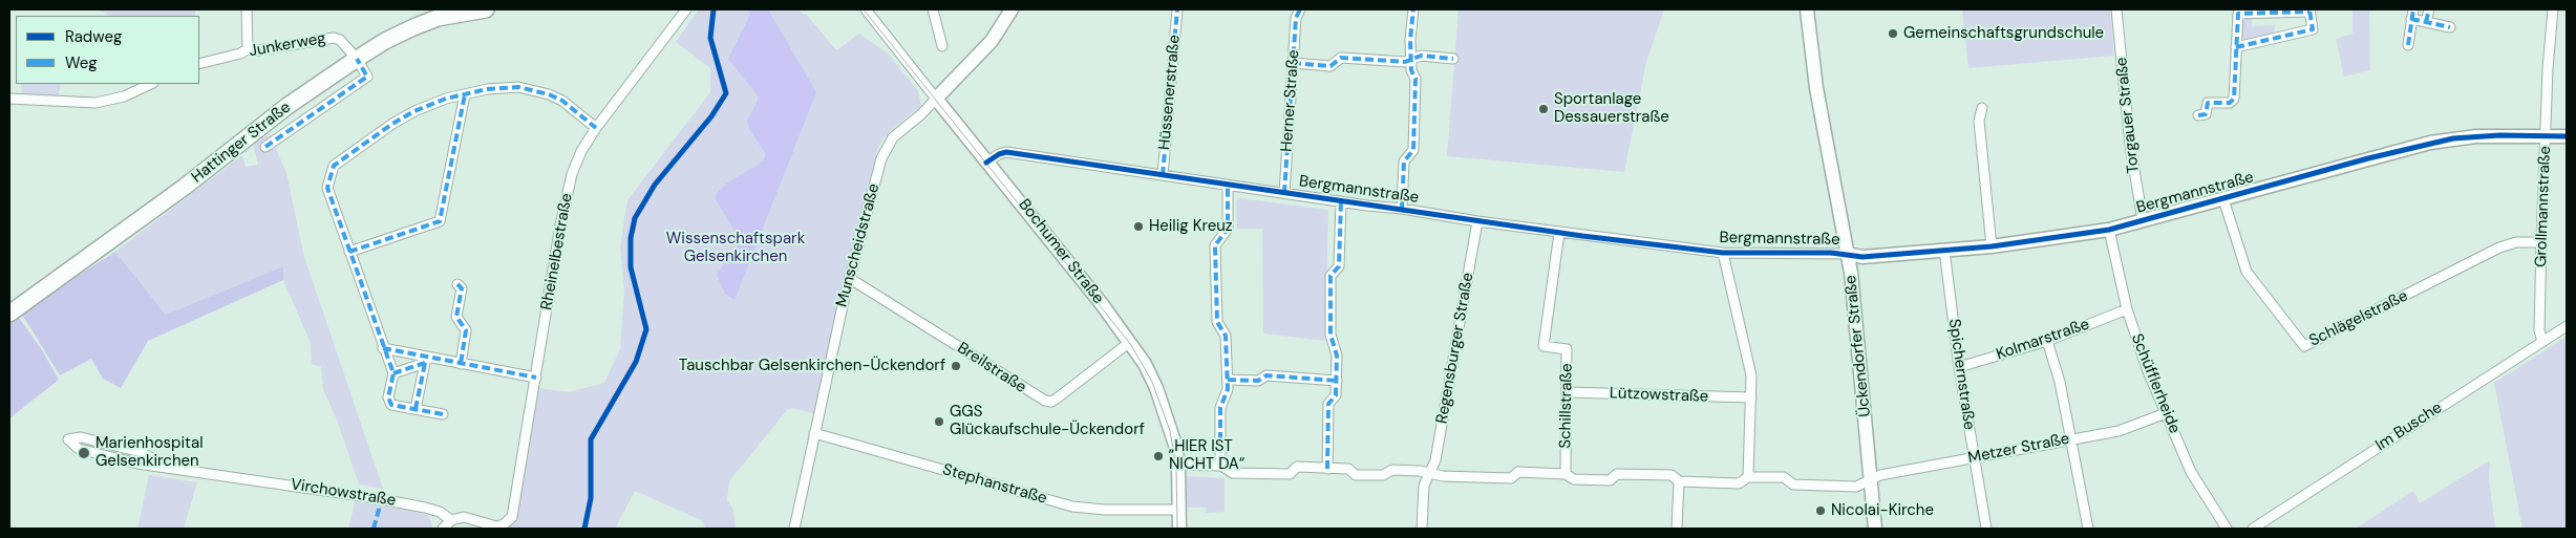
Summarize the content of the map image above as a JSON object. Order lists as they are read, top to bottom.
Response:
{
  "streets": {
    "main road": [
      "Hattinger Straße",
      "Bergmannstraße",
      "Munscheidstraße",
      "Bochumer Straße",
      "Ückendorfer Straße"
    ],
    "street": [
      "Junkerweg",
      "Hüssenerstraße",
      "Herner Straße",
      "Torgauer Straße",
      "Grollmannstraße",
      "Rheinelbestraße",
      "Schlägelstraße",
      "Kolmarstraße",
      "Regensburger Straße",
      "Breilstraße",
      "Spichernstraße",
      "Schüfflerheide",
      "Lützowstraße",
      "Schillstraße",
      "Im Busche",
      "Metzer Straße",
      "Stephanstraße",
      "Virchowstraße"
    ]
  },
  "crossings": [
    ["Junkerweg", "Hattinger Straße"],
    ["Hüssenerstraße", "Bergmannstraße"],
    ["Herner Straße", "Bergmannstraße"],
    ["Torgauer Straße", "Bergmannstraße"],
    ["Bergmannstraße", "Grollmannstraße"],
    ["Bergmannstraße", "Bochumer Straße"],
    ["Bergmannstraße", "Schlägelstraße"],
    ["Bergmannstraße", "Ückendorfer Straße"],
    ["Bergmannstraße", "Regensburger Straße"],
    ["Bergmannstraße", "Spichernstraße"],
    ["Bergmannstraße", "Schüfflerheide"],
    ["Bergmannstraße", "Schillstraße"],
    ["Grollmannstraße", "Schlägelstraße"],
    ["Grollmannstraße", "Im Busche"],
    ["Munscheidstraße", "Bochumer Straße"],
    ["Munscheidstraße", "Breilstraße"],
    ["Munscheidstraße", "Stephanstraße"],
    ["Rheinelbestraße", "Virchowstraße"],
    ["Bochumer Straße", "Breilstraße"],
    ["Bochumer Straße", "Metzer Straße"],
    ["Bochumer Straße", "Stephanstraße"],
    ["Kolmarstraße", "Spichernstraße"],
    ["Kolmarstraße", "Schüfflerheide"],
    ["Ückendorfer Straße", "Metzer Straße"],
    ["Regensburger Straße", "Metzer Straße"],
    ["Spichernstraße", "Metzer Straße"],
    ["Schüfflerheide", "Metzer Straße"],
    ["Lützowstraße", "Schillstraße"],
    ["Schillstraße", "Metzer Straße"]
  ],
  "parks": ["Wissenschaftspark Gelsenkirchen"],
  "places": [
    "Gemeinschaftsgrundschule",
    "Sportanlage Dessauerstraße",
    "Heilig Kreuz",
    "Tauschbar Gelsenkirchen-Ückendorf",
    "GGS Glückaufschule-Ückendorf",
    "Marienhospital Gelsenkirchen",
    "„HIER IST NICHT DA“",
    "Nicolai-Kirche"
  ],
  "legend": ["Radweg", "Weg"]
}
